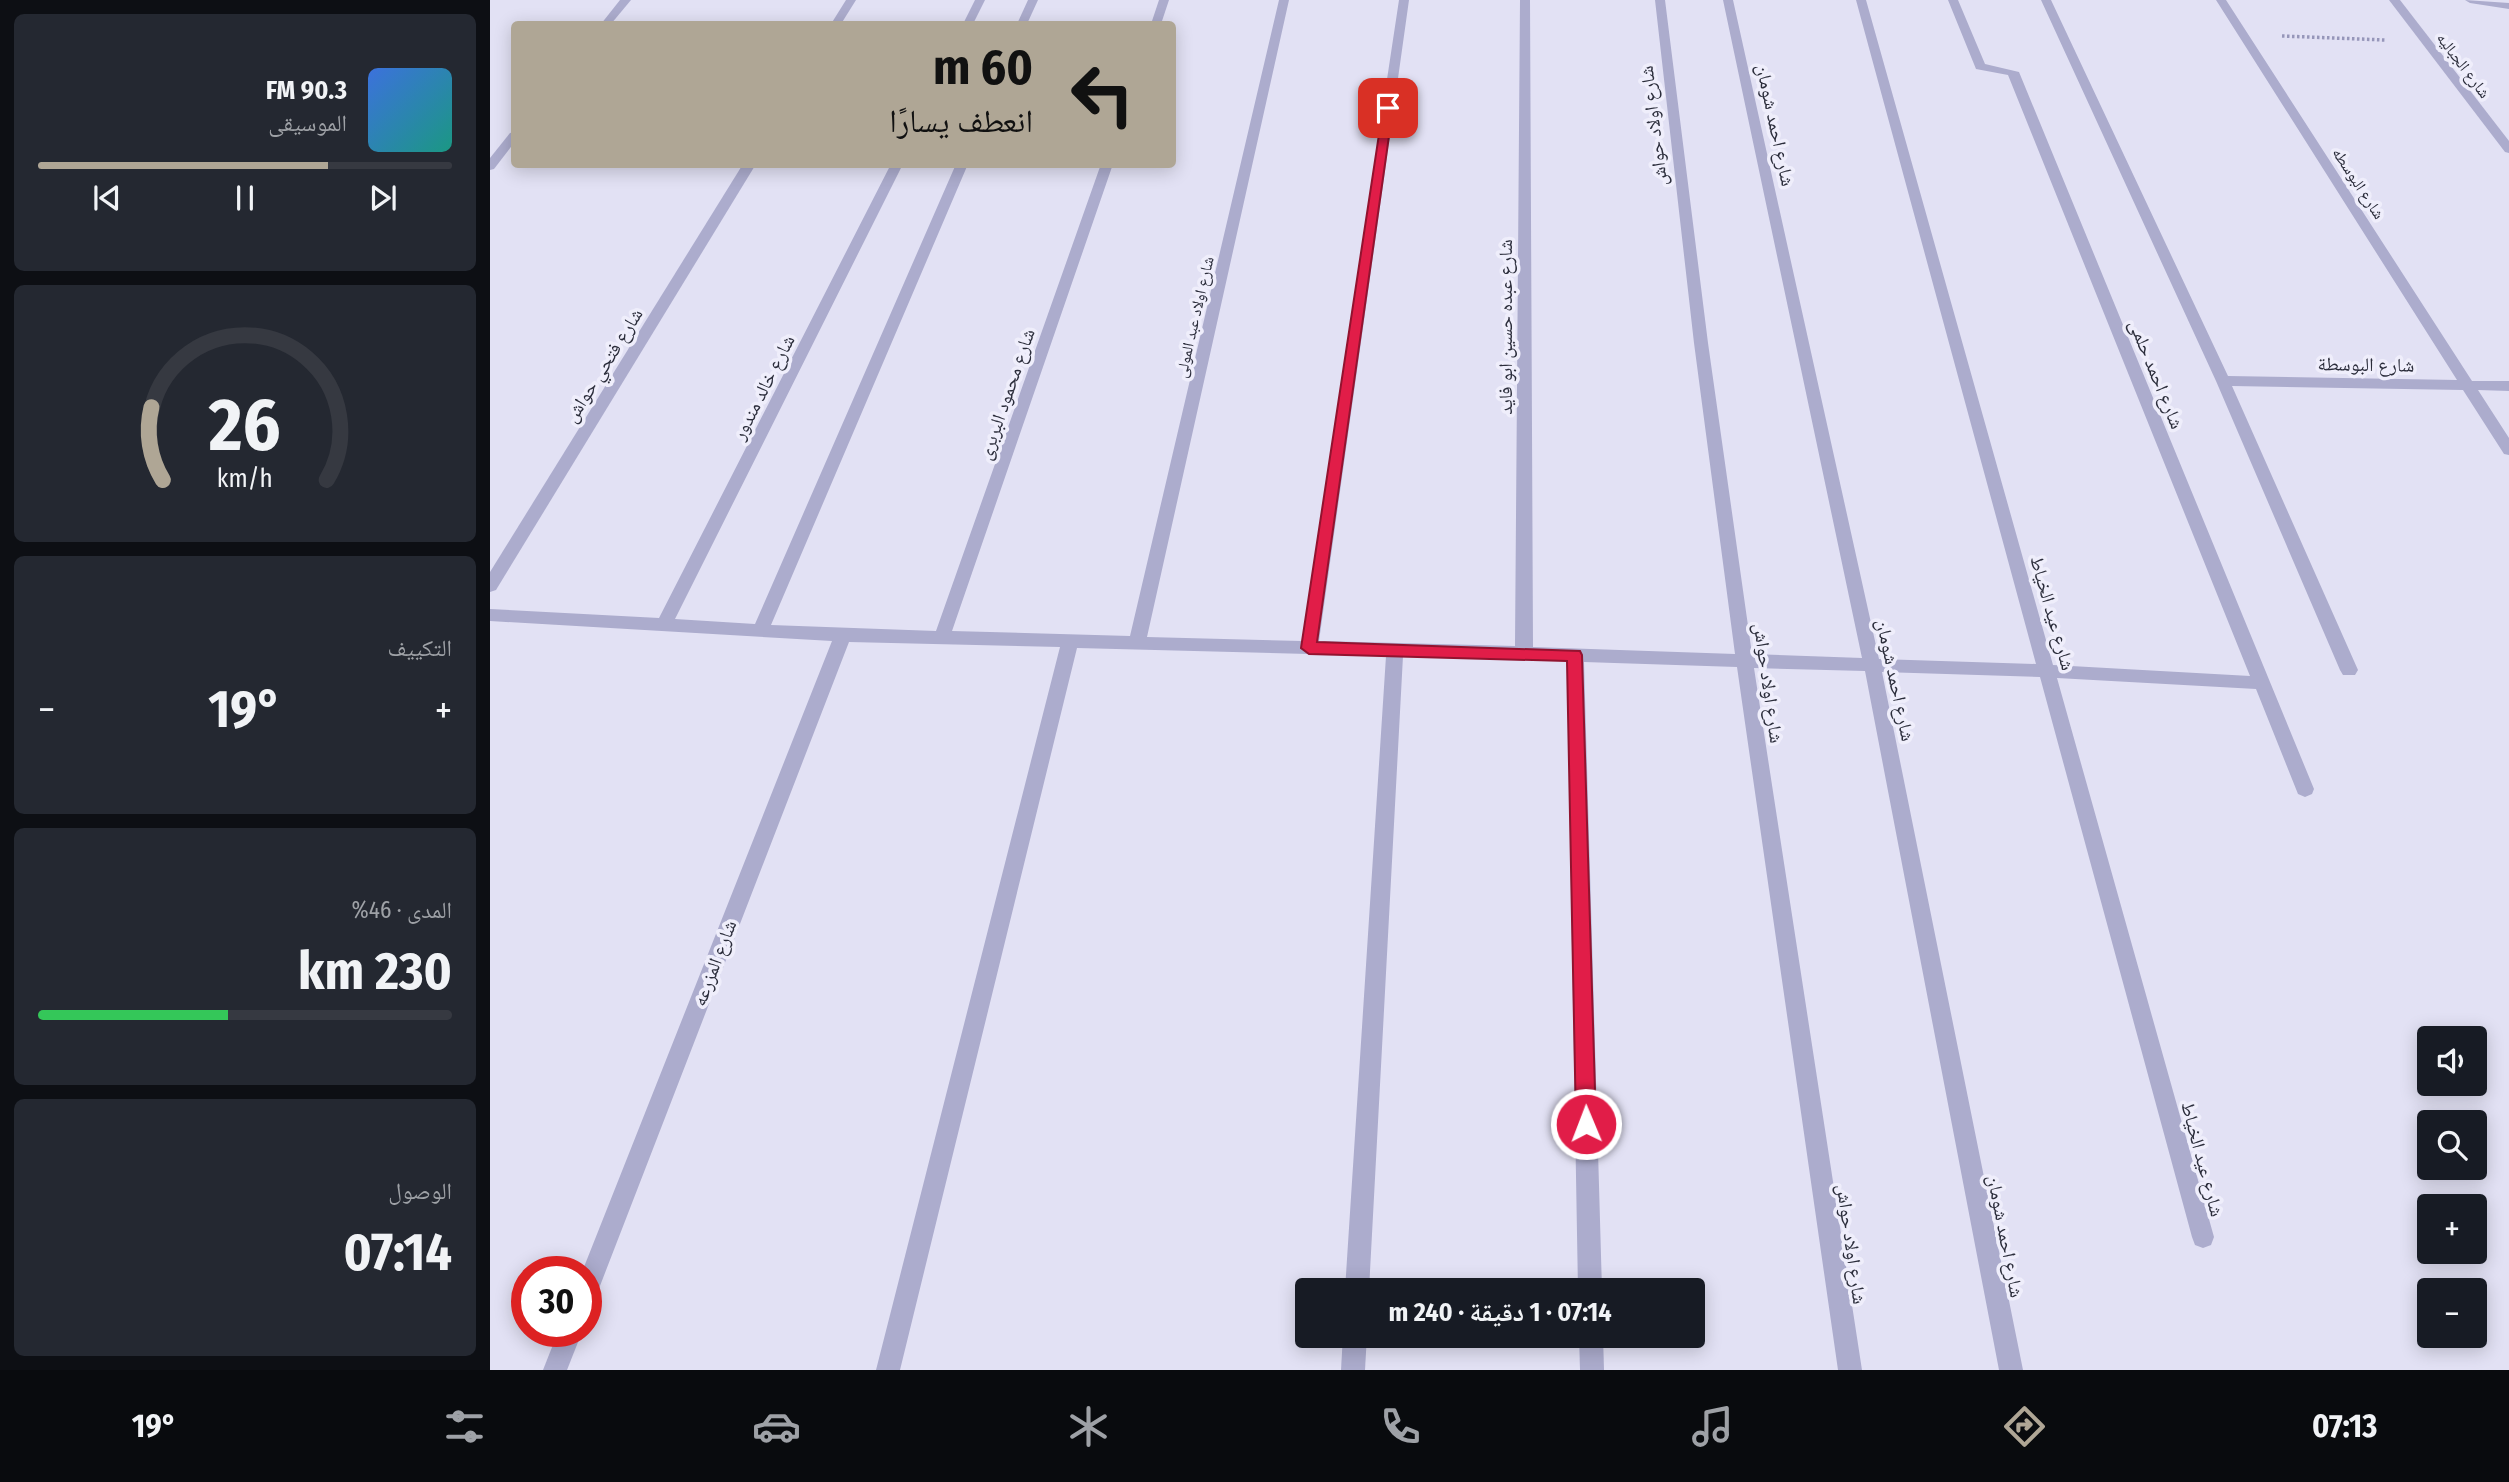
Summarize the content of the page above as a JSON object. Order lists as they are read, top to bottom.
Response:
{
  "streets": {
    "street": [
      "شارع الجباليه",
      "شارع احمد شومان",
      "شارع اولاد حواش",
      "شارع البوسطه",
      "شارع اولاد عبد المولى",
      "شارع عبده حسين ابو فايد",
      "شارع البوسطة",
      "شارع فتحي حواش",
      "شارع احمد حلمى",
      "شارع خالد مندور",
      "شارع محمود البربرى",
      "شارع عيد الخياط",
      "شارع المزرعه"
    ]
  },
  "crossings": [
    ["شارع البوسطه", "شارع البوسطة"]
  ],
  "page": {
    "turn": ["60 m", "انعطف يسارًا"],
    "song": ["90.3 FM", "الموسيقى"],
    "tile": [
      "التكييف",
      ["المدى · 46%", "230 km"],
      ["الوصول", "07:14"]
    ],
    "heat": ["−", "19°", "+"],
    "map_buttons": ["+", "−"],
    "limit": "30",
    "trip": "07:14 · 1 دقيقة · 240 m",
    "tabs": ["07:13", "19°"],
    "gauge": ["26", "km/h"]
  }
}
